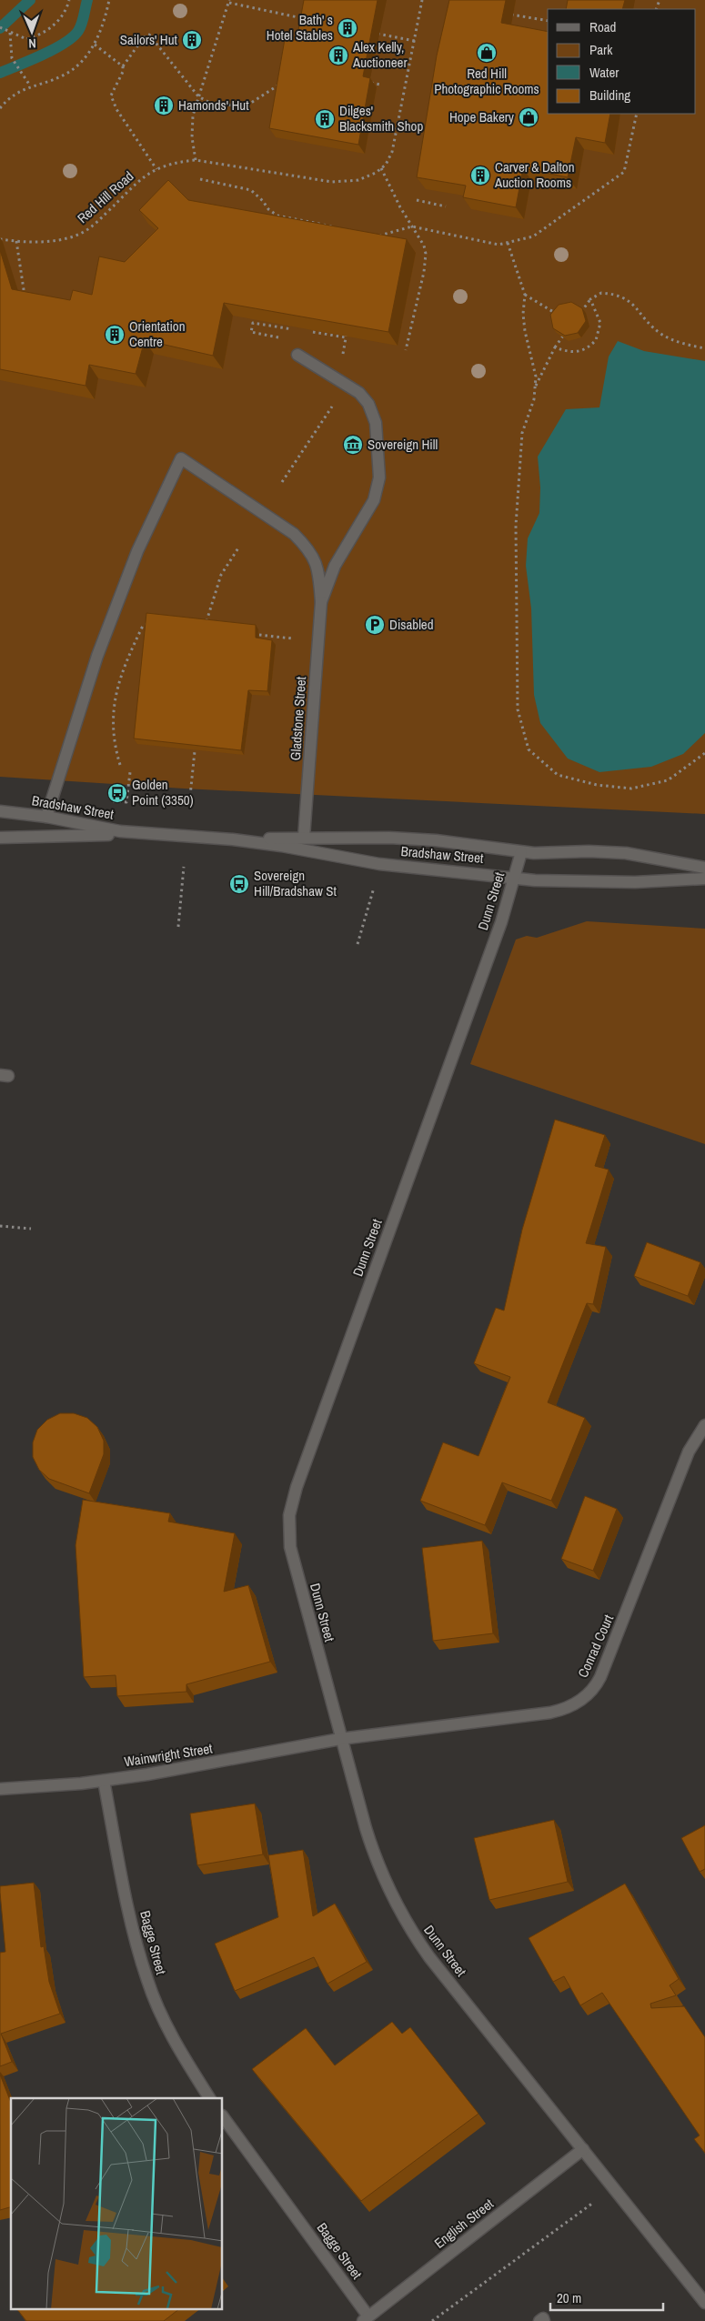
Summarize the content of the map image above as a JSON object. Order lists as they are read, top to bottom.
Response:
{
  "streets": {
    "street": [
      "Gladstone Street",
      "Bradshaw Street",
      "Dunn Street",
      "Conrad Court",
      "Wainwright Street",
      "Bagge Street",
      "English Street"
    ],
    "path": ["Red Hill Road"]
  },
  "crossings": [
    ["Gladstone Street", "Bradshaw Street"],
    ["Bradshaw Street", "Dunn Street"],
    ["Dunn Street", "Conrad Court"],
    ["Dunn Street", "Wainwright Street"],
    ["Dunn Street", "English Street"],
    ["Conrad Court", "Wainwright Street"],
    ["Wainwright Street", "Bagge Street"],
    ["Bagge Street", "English Street"]
  ],
  "places": {
    "building": [
      "Bath' s Hotel Stables",
      "Sailors' Hut",
      "Alex Kelly, Auctioneer",
      "Hamonds' Hut",
      "Dilges' Blacksmith Shop",
      "Carver & Dalton Auction Rooms",
      "Orientation Centre"
    ],
    "shop": ["Red Hill Photographic Rooms", "Hope Bakery"],
    "museum": ["Sovereign Hill"],
    "parking": ["Disabled"],
    "bus stop": ["Golden Point (3350)", "Sovereign Hill/Bradshaw St"]
  },
  "legend": [
    "Road",
    "Park",
    "Water",
    "Building"
  ],
  "scale_bar": "20 m",
  "north": "bottom"
}
